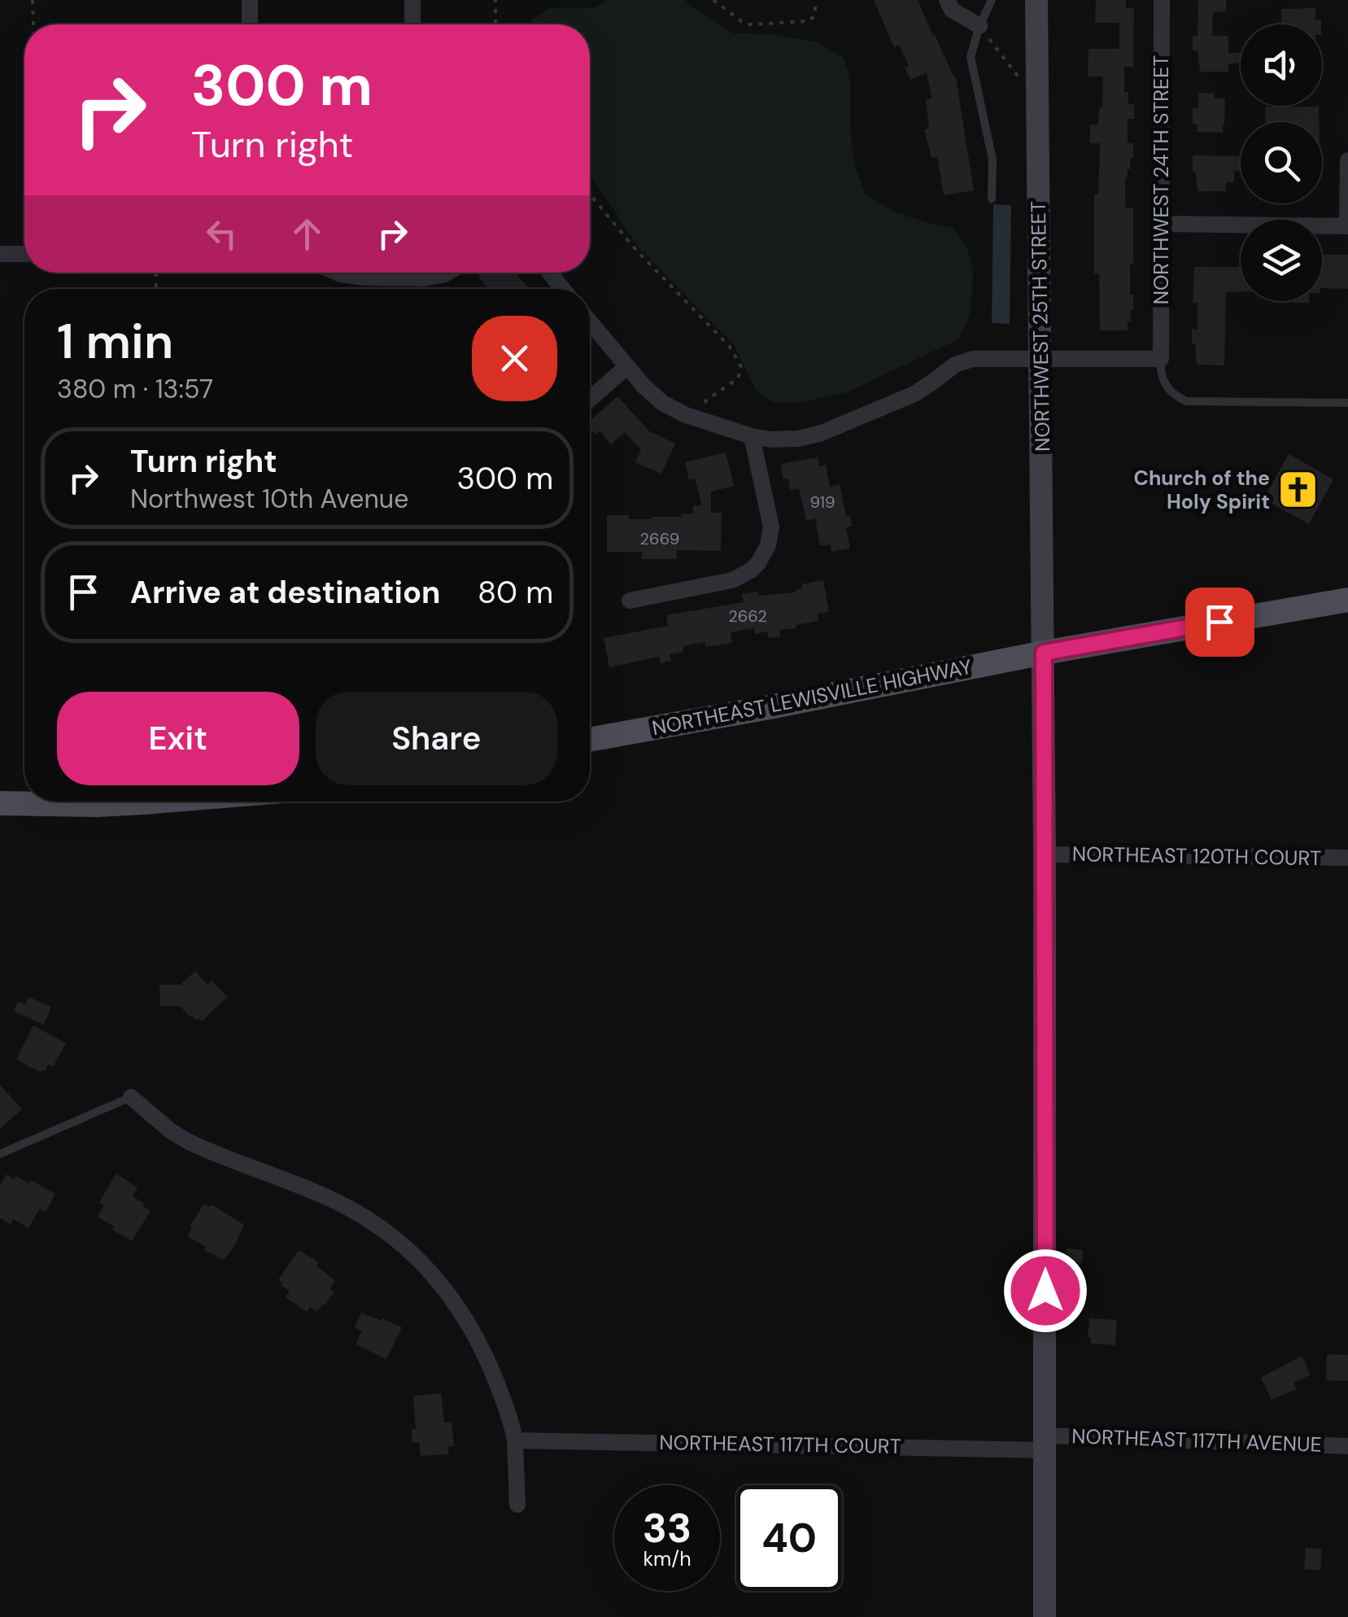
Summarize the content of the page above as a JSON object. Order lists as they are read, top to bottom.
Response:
{
  "streets": {
    "main road": ["NORTHEAST LEWISVILLE HIGHWAY"],
    "street": [
      "NORTHWEST 24TH STREET",
      "NORTHWEST 25TH STREET",
      "NORTHEAST 120TH COURT",
      "NORTHEAST 117TH AVENUE",
      "NORTHEAST 117TH COURT"
    ]
  },
  "crossings": [
    ["NORTHWEST 25TH STREET", "NORTHEAST LEWISVILLE HIGHWAY"],
    ["NORTHWEST 25TH STREET", "NORTHEAST 120TH COURT"],
    ["NORTHWEST 25TH STREET", "NORTHEAST 117TH AVENUE"],
    ["NORTHWEST 25TH STREET", "NORTHEAST 117TH COURT"],
    ["NORTHEAST 117TH AVENUE", "NORTHEAST 117TH COURT"]
  ],
  "places": {
    "church": ["Church of the Holy Spirit"]
  },
  "house_numbers": ["919", "2669", "2662"],
  "page": {
    "turn": ["300 m", "Turn right"],
    "heading": ["1 min", "380 m · 13:57"],
    "list": [
      {
        "name": "Turn right",
        "note": "Northwest 10th Avenue",
        "value": "300 m"
      },
      {
        "name": "Arrive at destination",
        "value": "80 m"
      }
    ],
    "buttons": ["Exit", "Share"],
    "speed": "33 km/h",
    "limit": "40"
  }
}
